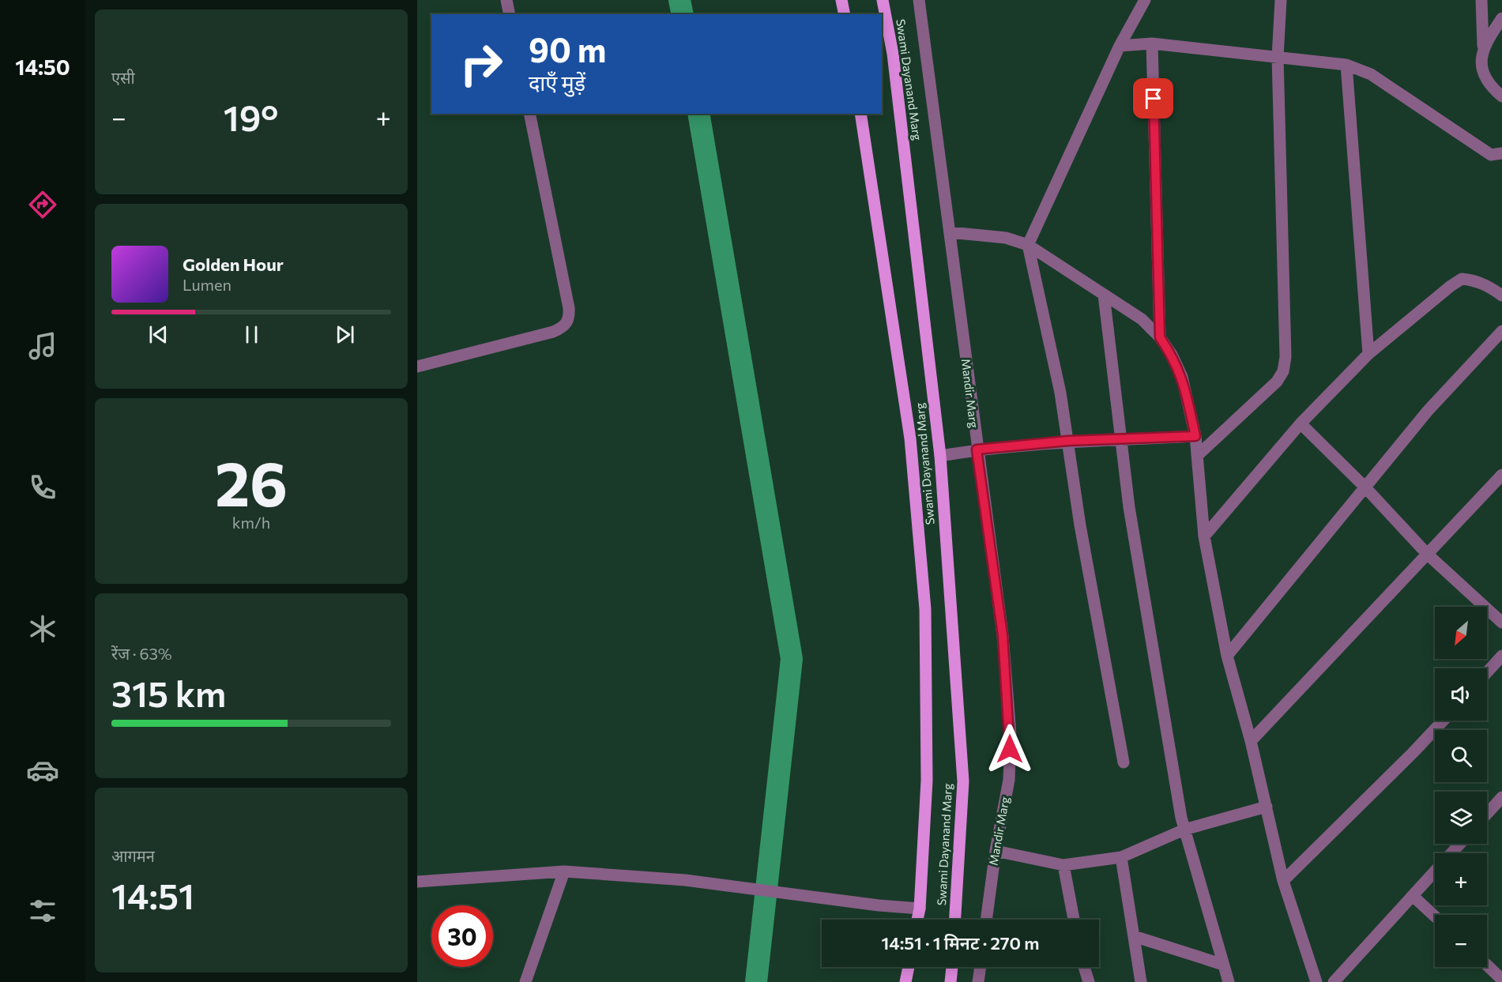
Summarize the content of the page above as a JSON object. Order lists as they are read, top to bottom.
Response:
{
  "streets": {
    "main road": ["Swami Dayanand Marg"],
    "street": ["Mandir Marg"]
  },
  "north": "bottom left",
  "page": {
    "tabs": "14:50",
    "tile": [
      "एसी",
      ["26", "km/h"],
      ["रेंज · 63%", "315 km"],
      ["आगमन", "14:51"]
    ],
    "turn": ["90 m", "दाएँ मुड़ें"],
    "heat": ["−", "19°", "+"],
    "song": ["Golden Hour", "Lumen"],
    "map_buttons": ["+", "−"],
    "limit": "30",
    "trip": "14:51 · 1 मिनट · 270 m"
  }
}
